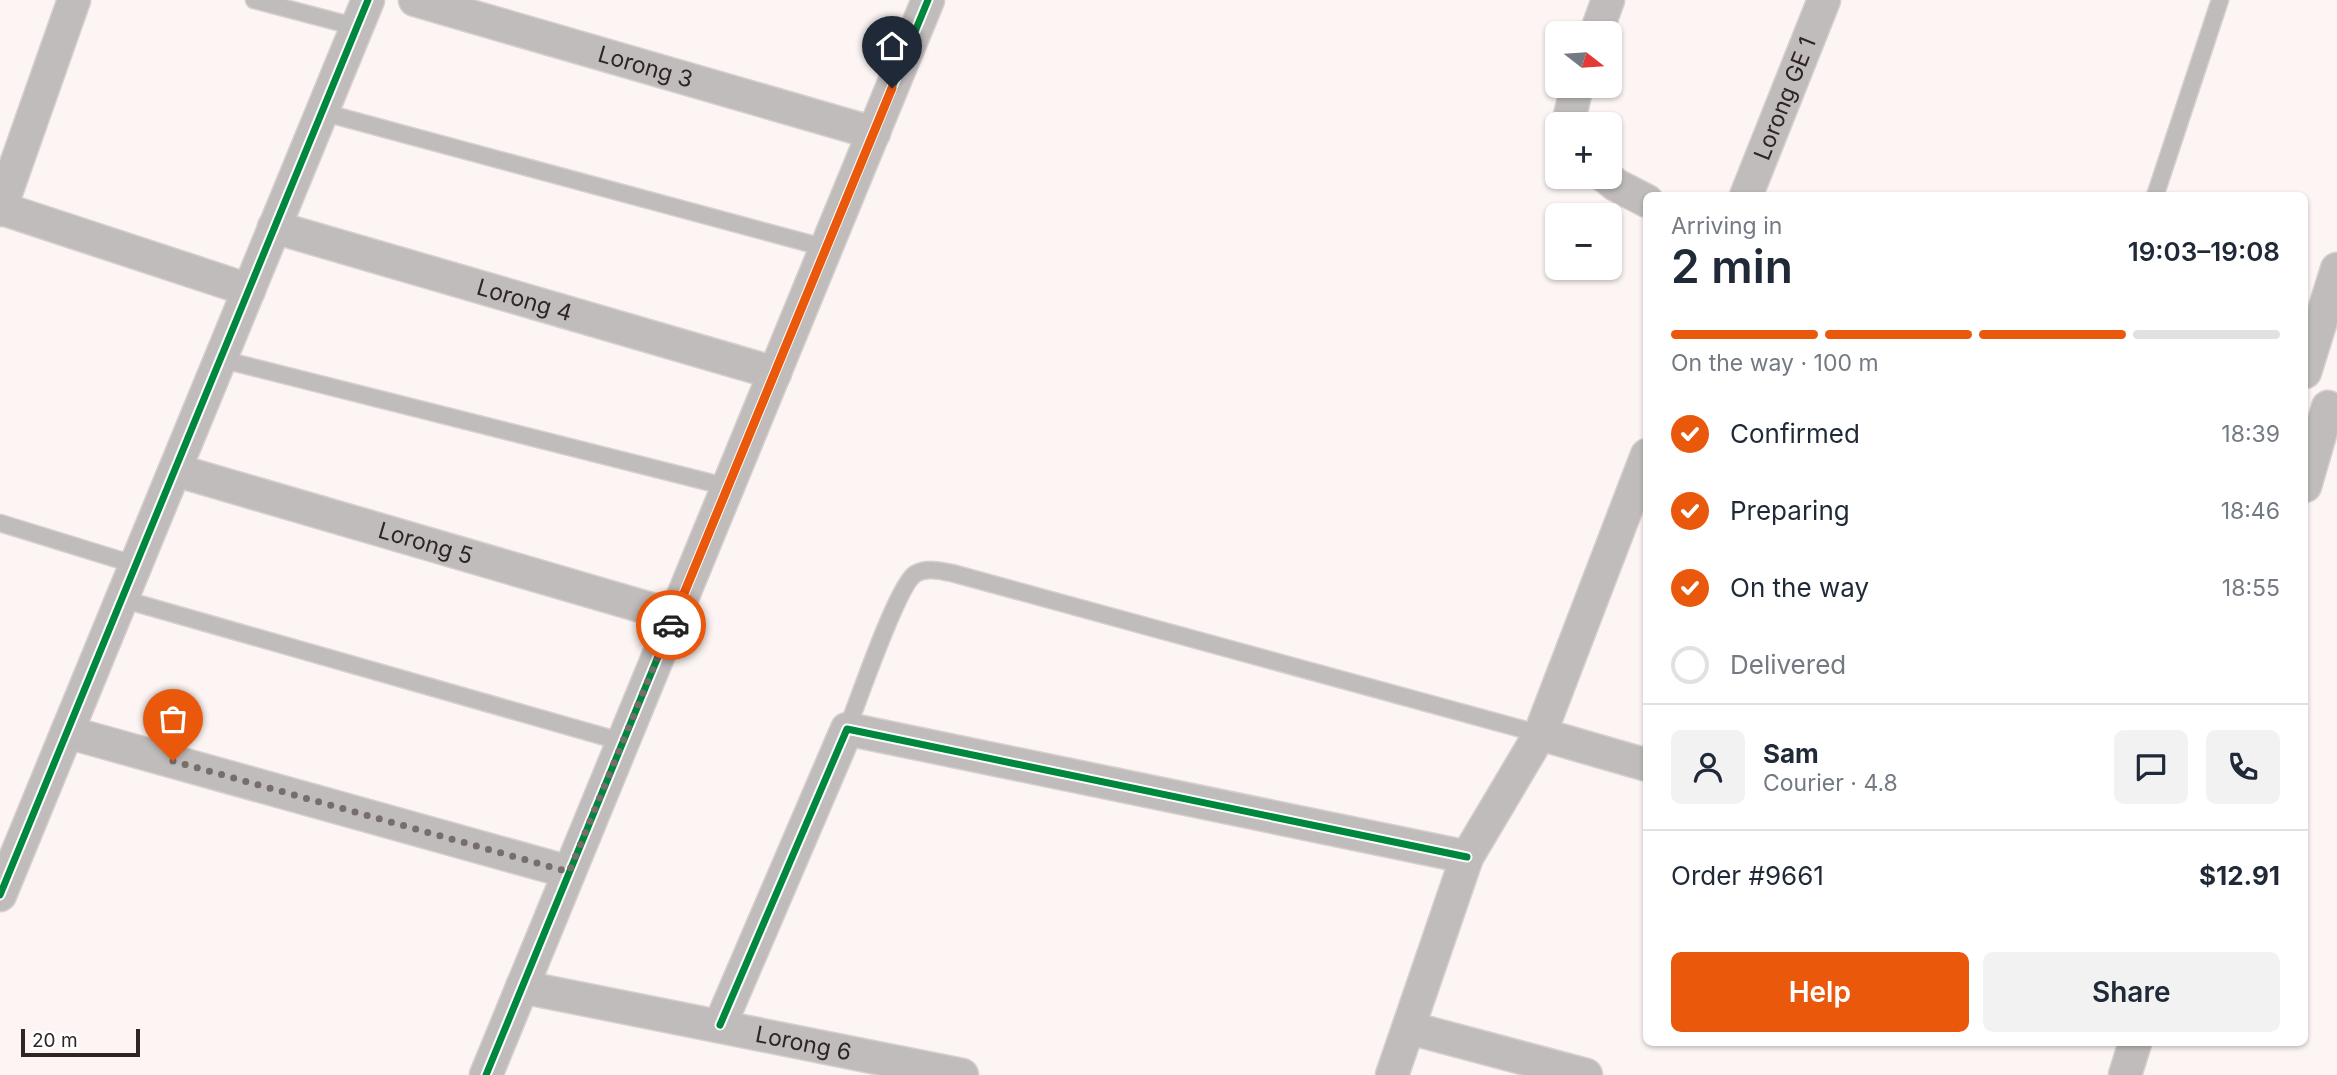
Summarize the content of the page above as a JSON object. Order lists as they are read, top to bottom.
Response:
{
  "streets": {
    "street": [
      "Lorong 3",
      "Lorong GE 1",
      "Lorong 4",
      "Lorong 5",
      "Lorong 6"
    ]
  },
  "scale_bar": "20 m",
  "north": "right",
  "page": {
    "map_buttons": ["+", "−"],
    "heading": ["2 min", "Arriving in", "19:03–19:08"],
    "panel": [
      "Sam",
      "Courier · 4.8",
      "Order #9661",
      "$12.91"
    ],
    "bar": "On the way · 100 m",
    "list": [
      ["Confirmed", "18:39"],
      ["Preparing", "18:46"],
      ["On the way", "18:55"],
      "Delivered"
    ],
    "buttons": ["Help", "Share"],
    "scale": "20 m"
  }
}
